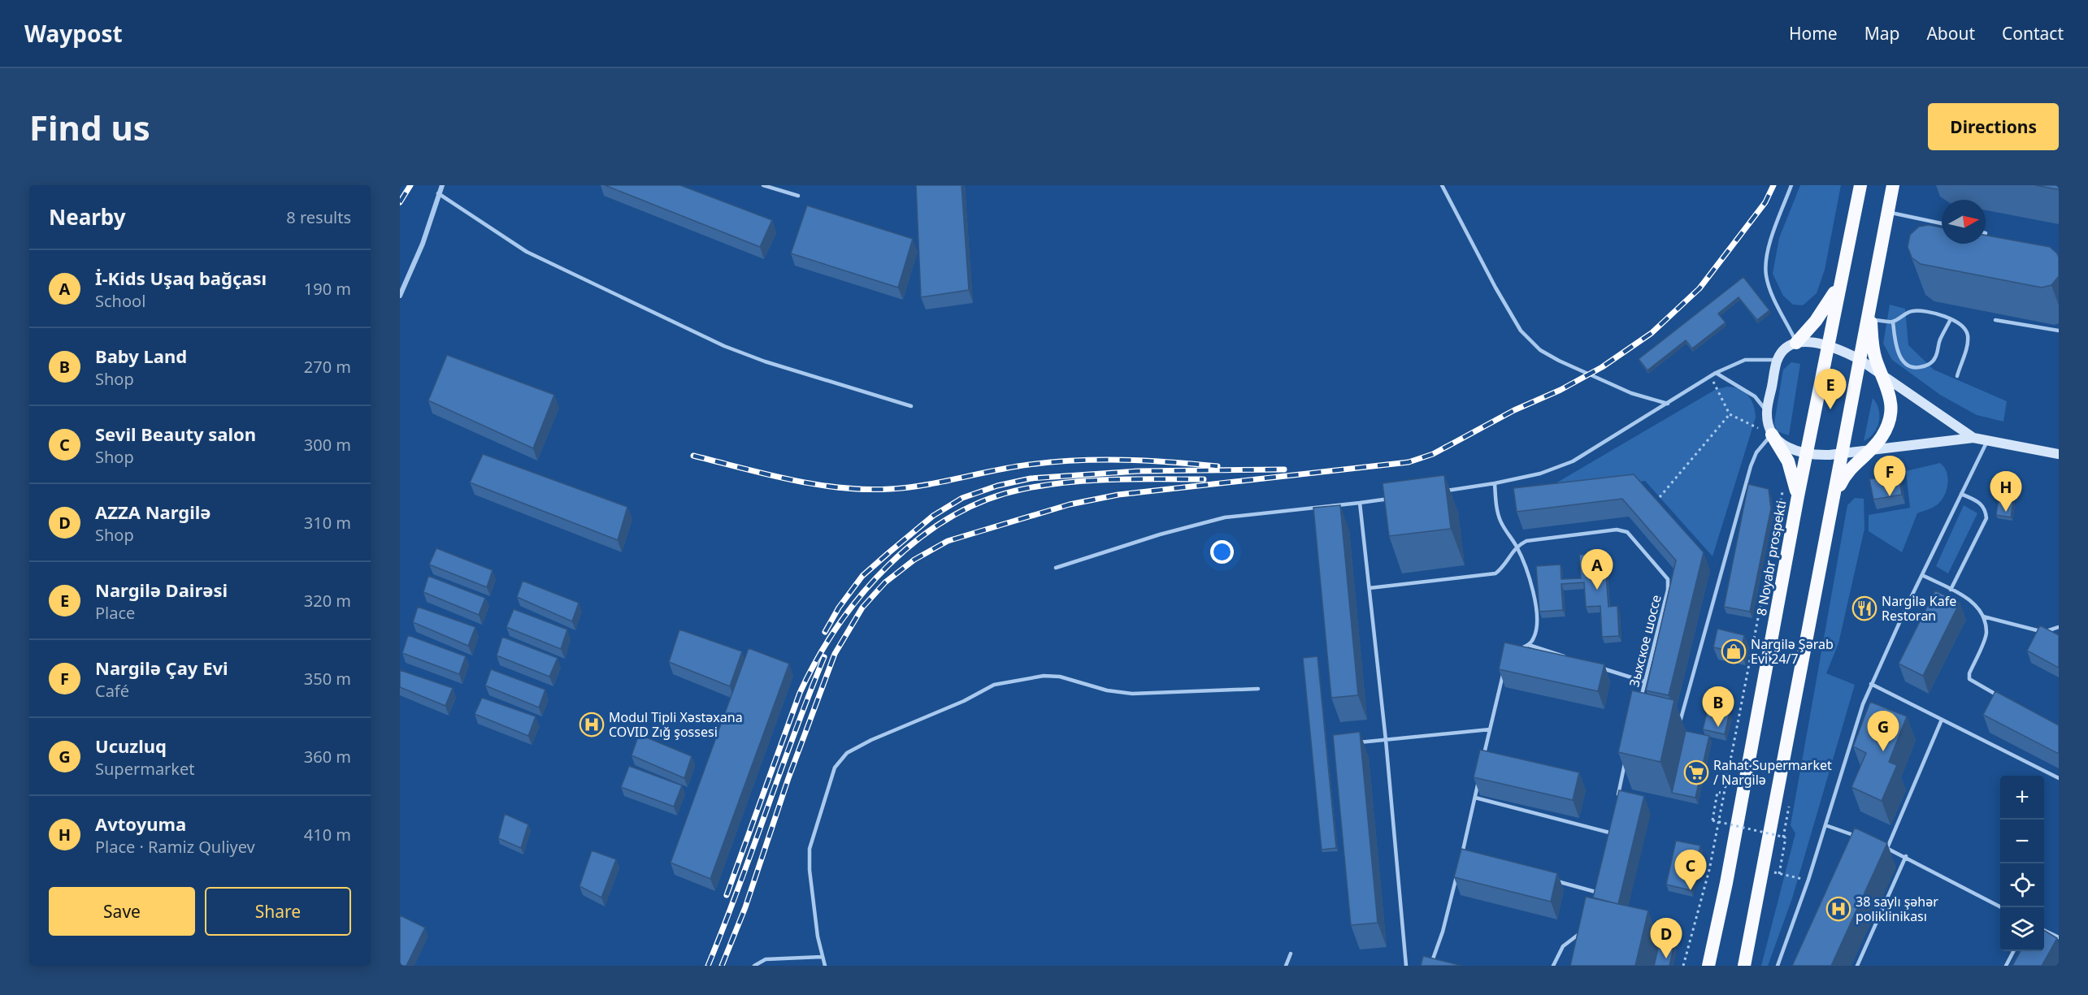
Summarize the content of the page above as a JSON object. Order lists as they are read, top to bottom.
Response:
{
  "streets": {
    "highway": ["8 Noyabr prospekti"],
    "lane": ["Зыхское шоссе"]
  },
  "places": {
    "restaurant": ["Nargilə Kafe Restoran"],
    "shop": ["Nargilə Şərab Evi 24/7"],
    "hospital": ["Modul Tipli Xəstəxana COVID Zığ şossesi", "38 saylı şəhər poliklinikası"],
    "supermarket": ["Rahat Supermarket / Nargilə"]
  },
  "north": "right",
  "page": {
    "header": "Waypost",
    "nav": [
      "Home",
      "Map",
      "About",
      "Contact"
    ],
    "buttons": [
      "Directions",
      ["Save", "Share"]
    ],
    "title": "Find us",
    "heading": ["Nearby", "8 results"],
    "list": [
      {
        "mark": "A",
        "name": "İ-Kids Uşaq bağçası",
        "note": "School",
        "value": "190 m"
      },
      {
        "mark": "B",
        "name": "Baby Land",
        "note": "Shop",
        "value": "270 m"
      },
      {
        "mark": "C",
        "name": "Sevil Beauty salon",
        "note": "Shop",
        "value": "300 m"
      },
      {
        "mark": "D",
        "name": "AZZA Nargilə",
        "note": "Shop",
        "value": "310 m"
      },
      {
        "mark": "E",
        "name": "Nargilə Dairəsi",
        "note": "Place",
        "value": "320 m"
      },
      {
        "mark": "F",
        "name": "Nargilə Çay Evi",
        "note": "Café",
        "value": "350 m"
      },
      {
        "mark": "G",
        "name": "Ucuzluq",
        "note": "Supermarket",
        "value": "360 m"
      },
      {
        "mark": "H",
        "name": "Avtoyuma",
        "note": "Place · Ramiz Quliyev",
        "value": "410 m"
      }
    ],
    "pins": [
      "E",
      "F",
      "H",
      "A",
      "B",
      "G",
      "C",
      "D"
    ],
    "map_buttons": ["+", "−"]
  }
}
